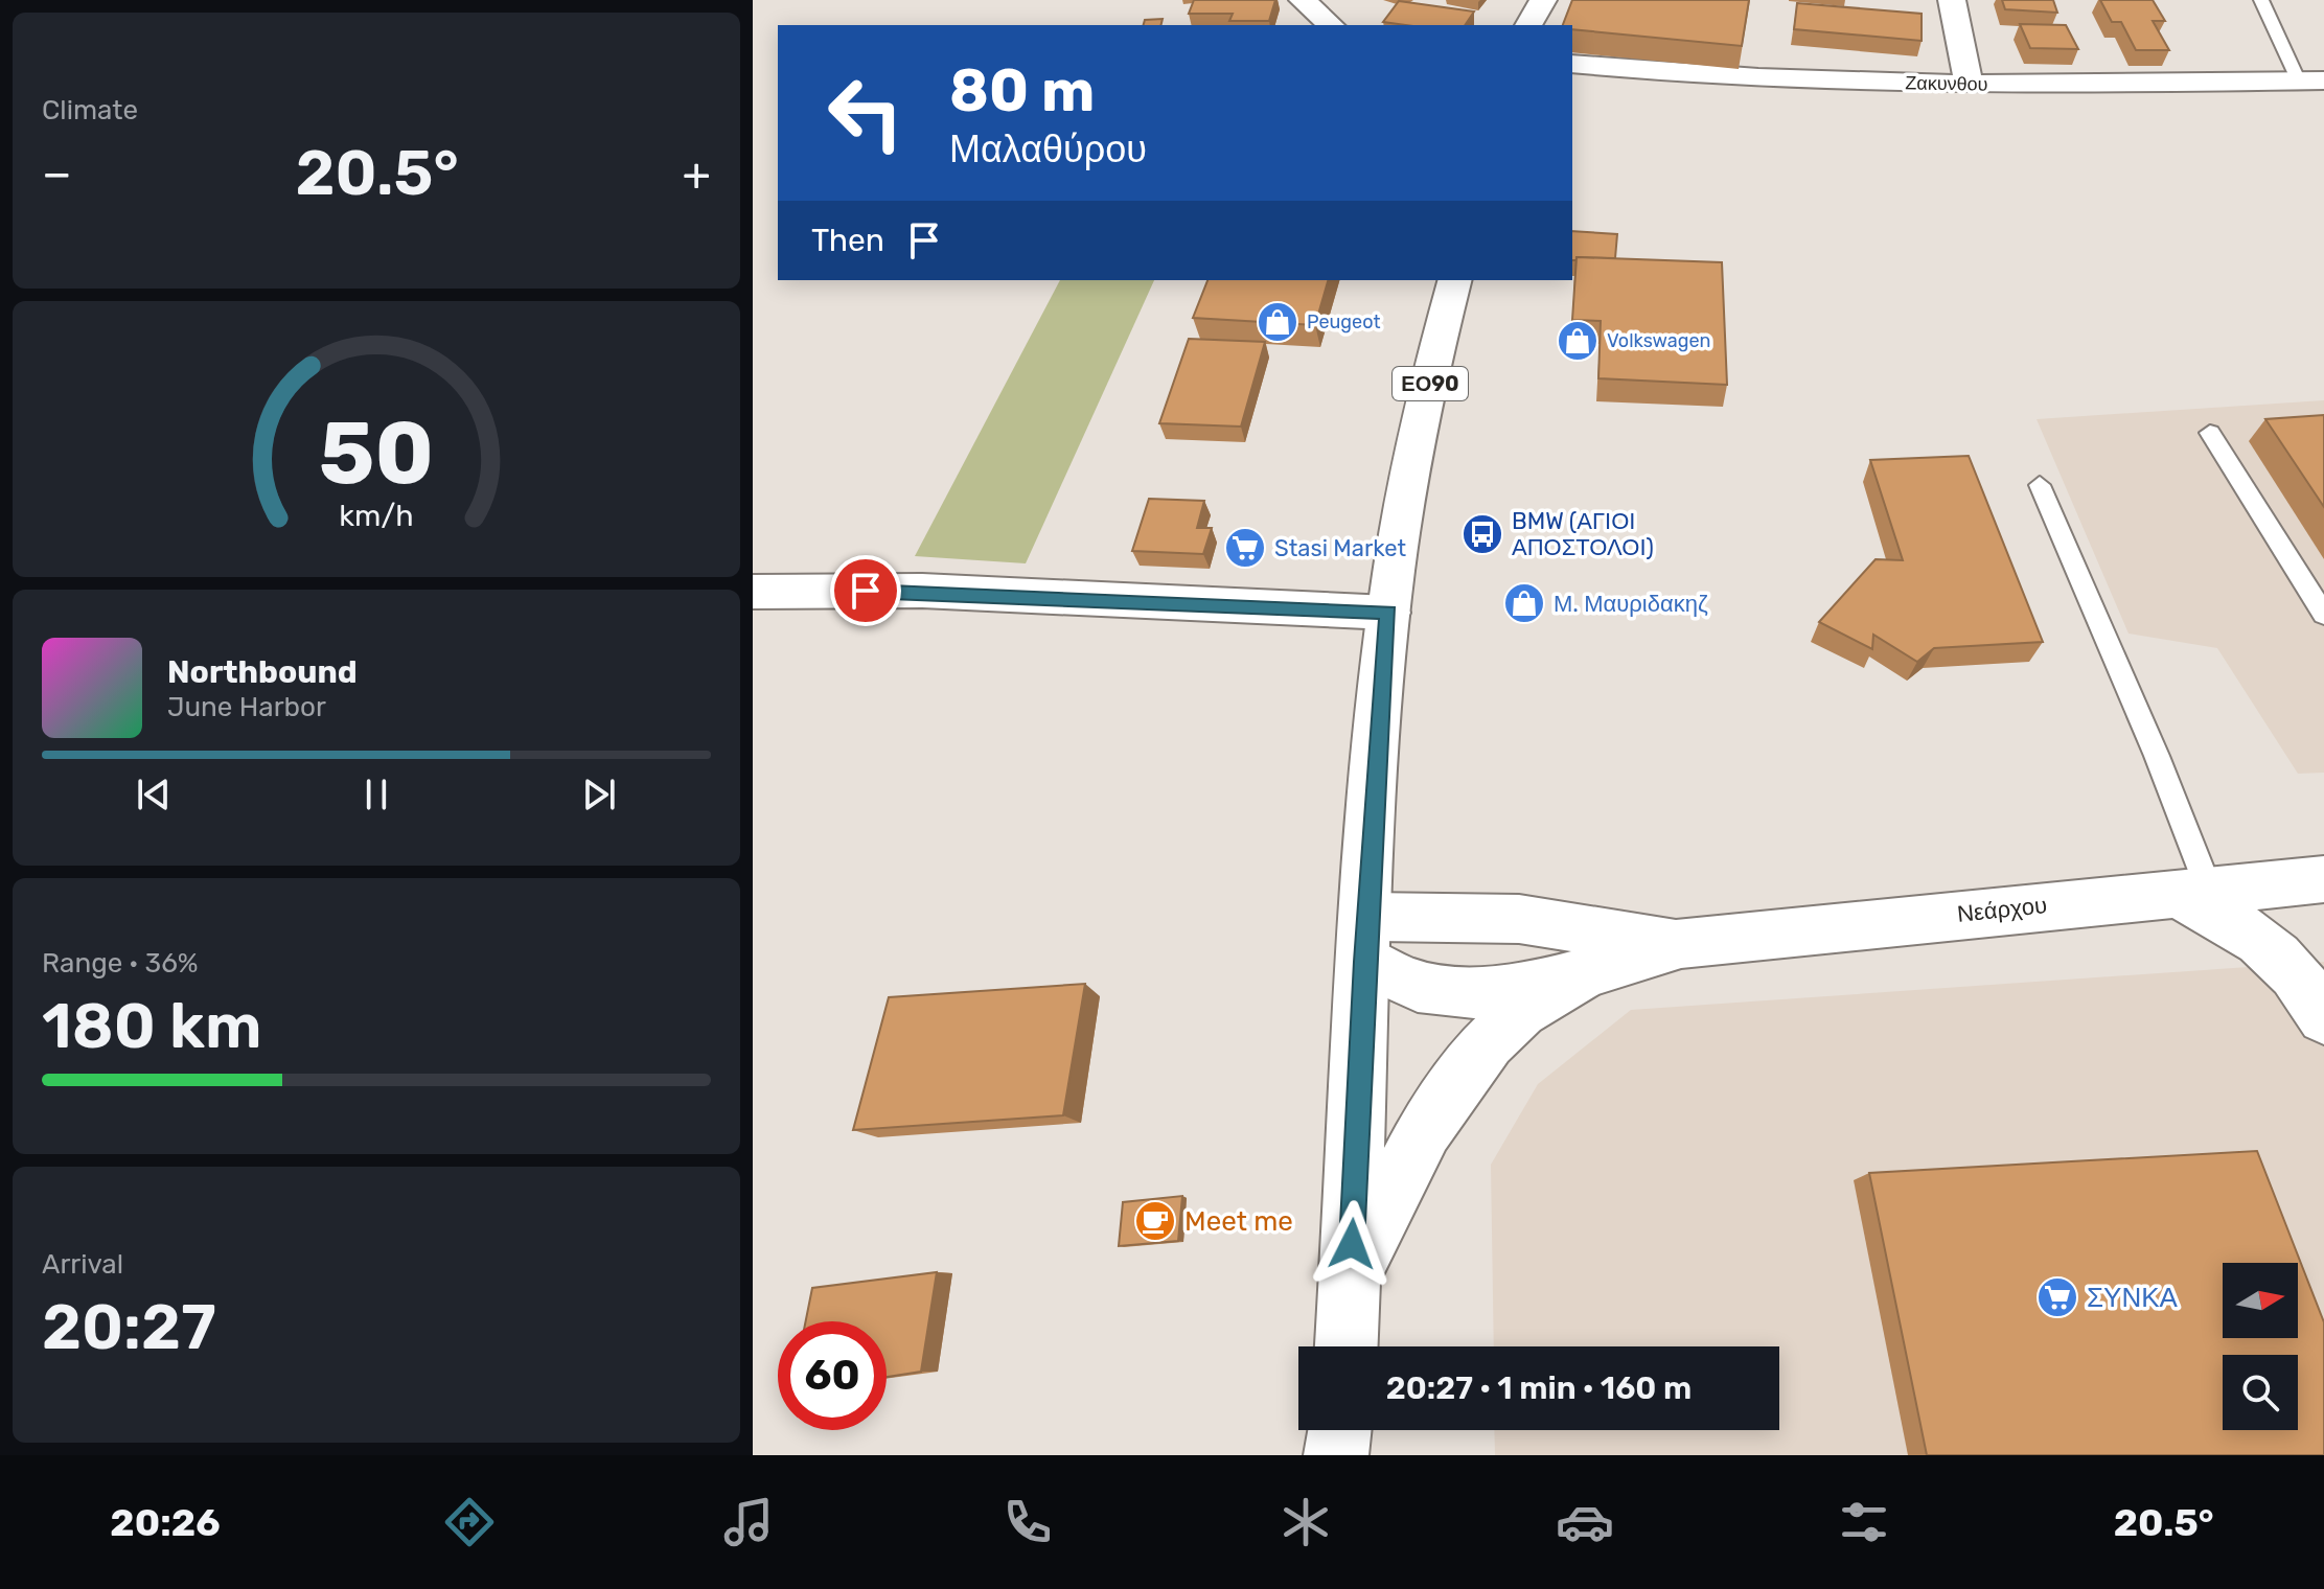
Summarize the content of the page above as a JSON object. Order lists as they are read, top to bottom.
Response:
{
  "streets": {
    "street": ["Ζακυνθου", "ΕΟ90", "Νεάρχου"]
  },
  "places": {
    "shop": ["Peugeot", "Volkswagen", "Μ. Μαυριδακηζ"],
    "bus stop": ["BMW (ΑΓΙΟΙ ΑΠΟΣΤΟΛΟΙ)"],
    "supermarket": ["Stasi Market", "ΣΥΝΚΑ"],
    "cafe": ["Meet me"]
  },
  "north": "right",
  "page": {
    "tile": [
      "Climate",
      ["Range · 36%", "180 km"],
      ["Arrival", "20:27"]
    ],
    "turn": ["80 m", "Μαλαθύρου"],
    "heat": ["−", "20.5°", "+"],
    "then": "Then",
    "song": ["Northbound", "June Harbor"],
    "limit": "60",
    "trip": "20:27 · 1 min · 160 m",
    "tabs": ["20:26", "20.5°"],
    "gauge": ["50", "km/h"]
  }
}
